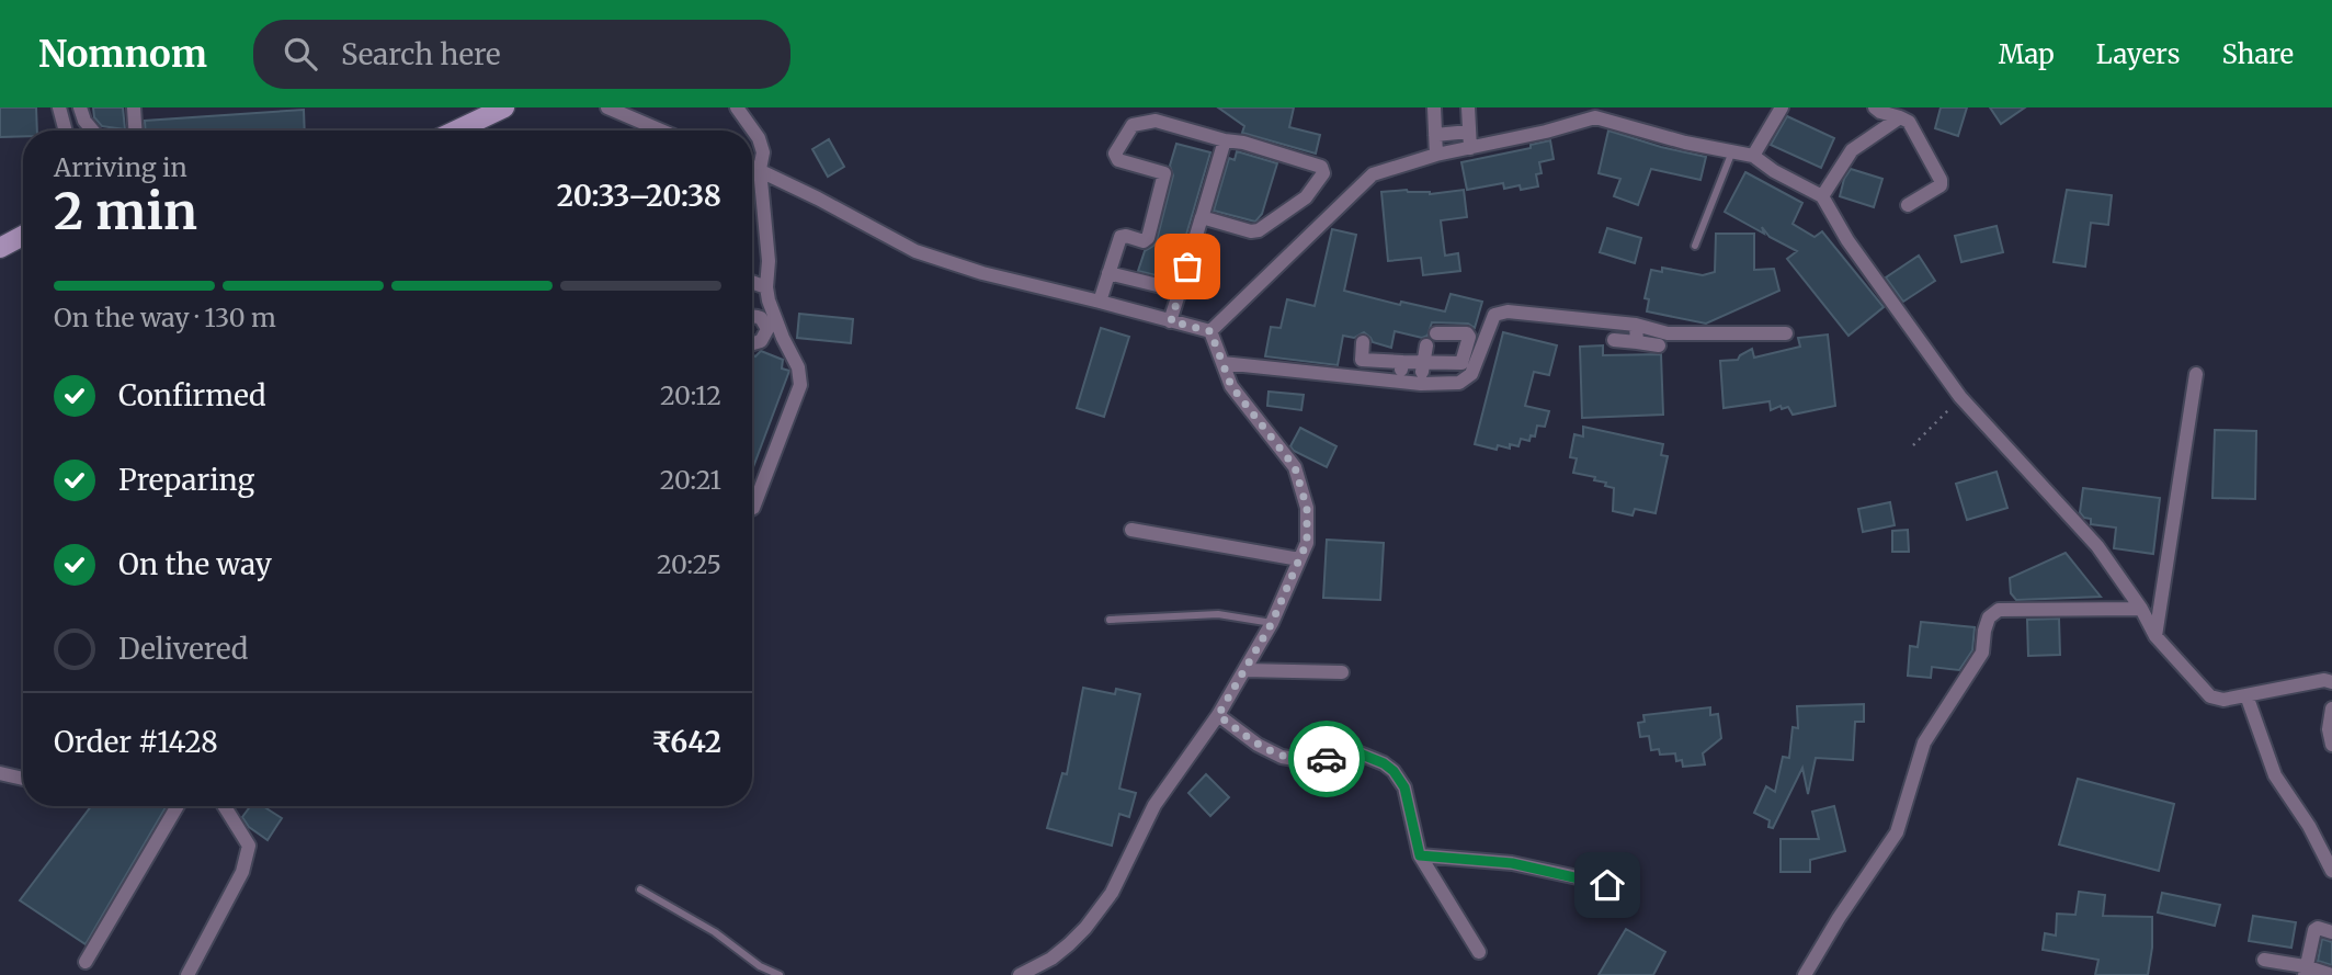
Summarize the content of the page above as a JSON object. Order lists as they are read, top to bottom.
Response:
{
  "page": {
    "header": "Nomnom",
    "search": "Search here",
    "nav": ["Map", "Layers", "Share"],
    "heading": ["2 min", "Arriving in", "20:33–20:38"],
    "panel": ["Order #1428", "₹642"],
    "bar": "On the way · 130 m",
    "list": [
      ["Confirmed", "20:12"],
      ["Preparing", "20:21"],
      ["On the way", "20:25"],
      "Delivered"
    ]
  }
}
